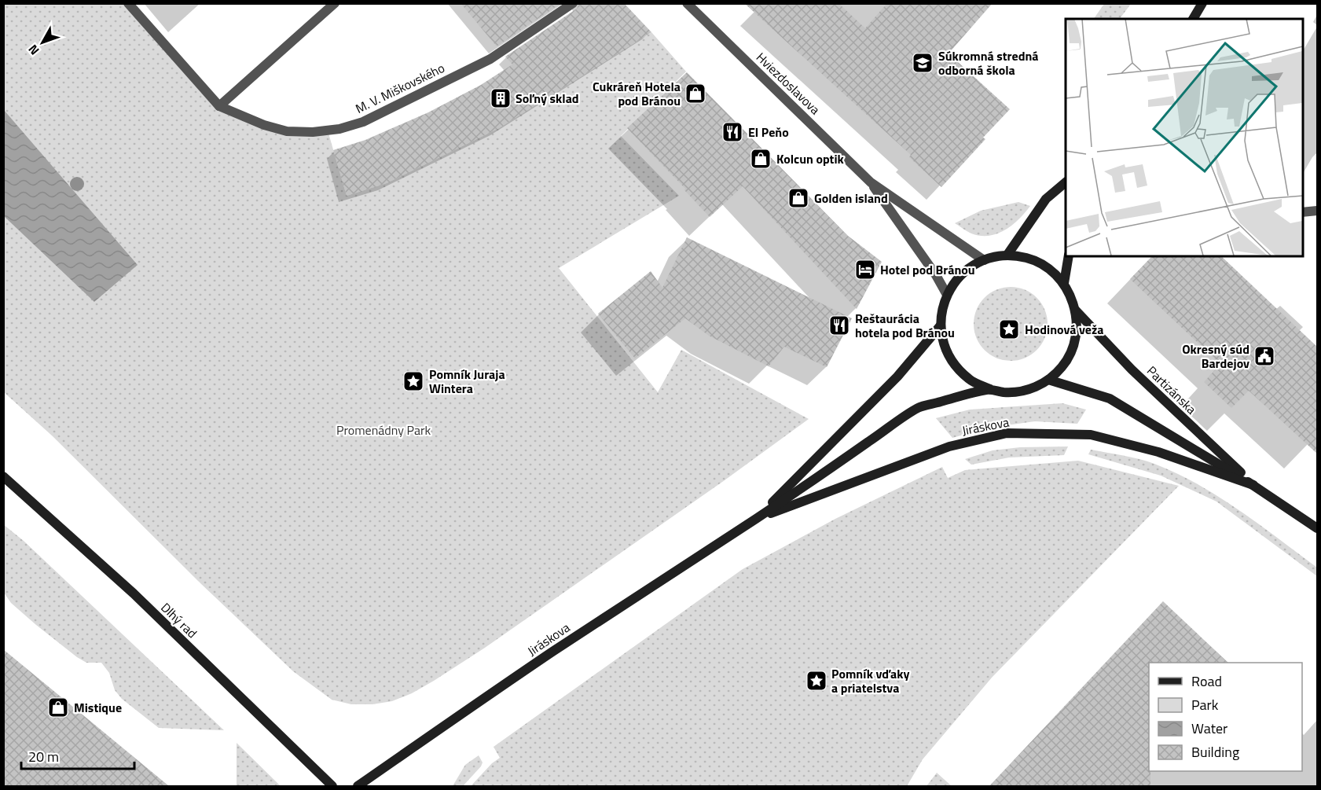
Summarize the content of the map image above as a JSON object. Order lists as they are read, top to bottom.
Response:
{
  "streets": {
    "street": [
      "Hviezdoslavova",
      "M. V. Miškovského",
      "Partizánska",
      "Jiráskova",
      "Dlhý rad"
    ]
  },
  "crossings": [
    ["Hviezdoslavova", "Partizánska"],
    ["Hviezdoslavova", "Jiráskova"],
    ["Partizánska", "Jiráskova"]
  ],
  "parks": ["Promenádny Park"],
  "places": {
    "school or university": ["Súkromná stredná odborná škola"],
    "shop": [
      "Cukráreň Hotela pod Bránou",
      "Kolcun optik",
      "Golden island",
      "Mistique"
    ],
    "building": ["Soľný sklad"],
    "restaurant": ["El Peňo", "Reštaurácia hotela pod Bránou"],
    "hotel": ["Hotel pod Bránou"],
    "place": ["Hodinová veža", "Pomník Juraja Wintera", "Pomník vďaky a priatelstva"],
    "public building": ["Okresný súd Bardejov"]
  },
  "legend": [
    "Road",
    "Park",
    "Water",
    "Building"
  ],
  "scale_bar": "20 m",
  "north": "bottom left"
}
